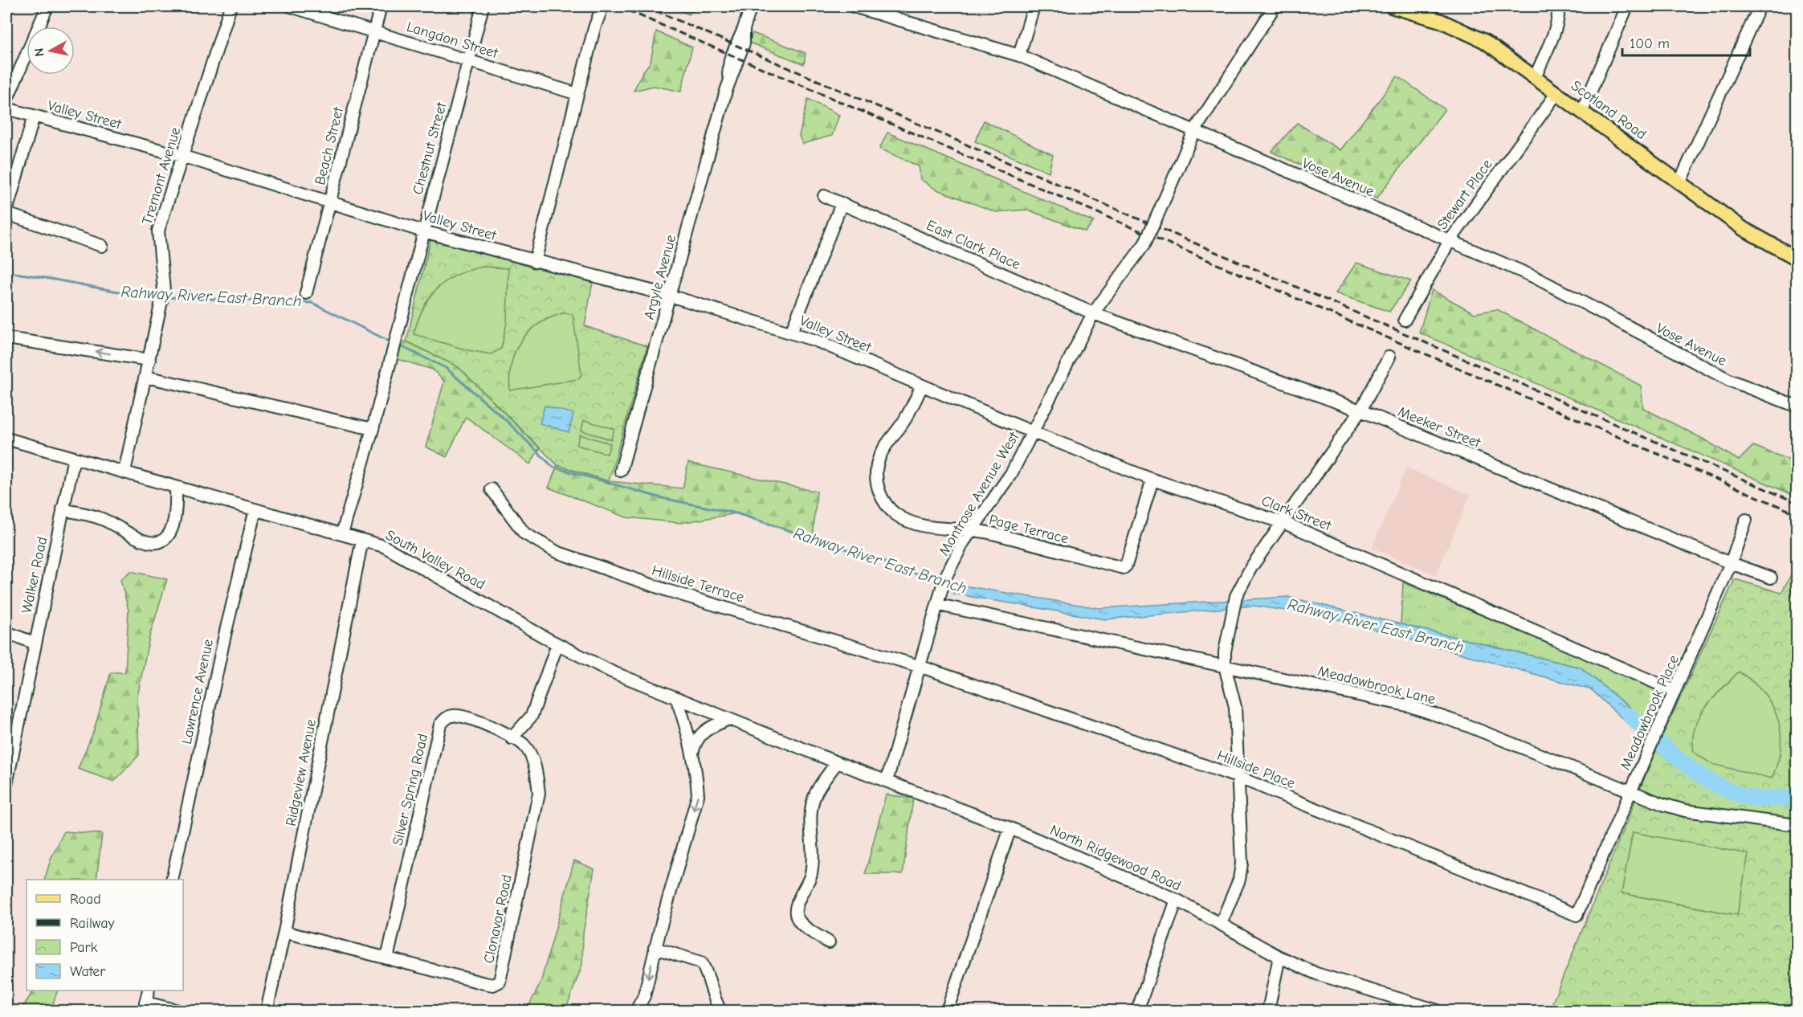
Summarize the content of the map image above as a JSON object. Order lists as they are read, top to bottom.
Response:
{
  "streets": {
    "main road": ["Scotland Road"],
    "street": [
      "Langdon Street",
      "Valley Street",
      "Beach Street",
      "Chestnut Street",
      "Tremont Avenue",
      "Vose Avenue",
      "Stewart Place",
      "East Clark Place",
      "Argyle Avenue",
      "Meeker Street",
      "Montrose Avenue West",
      "Clark Street",
      "Page Terrace",
      "South Valley Road",
      "Walker Road",
      "Hillside Terrace",
      "Meadowbrook Lane",
      "Lawrence Avenue",
      "Meadowbrook Place",
      "Hillside Place",
      "Ridgeview Avenue",
      "Silver Spring Road",
      "North Ridgewood Road",
      "Clonavor Road"
    ]
  },
  "crossings": [
    ["Langdon Street", "Beach Street"],
    ["Langdon Street", "Chestnut Street"],
    ["Scotland Road", "Stewart Place"],
    ["Valley Street", "Beach Street"],
    ["Valley Street", "Chestnut Street"],
    ["Valley Street", "Tremont Avenue"],
    ["Valley Street", "Argyle Avenue"],
    ["Valley Street", "Clark Street"],
    ["Tremont Avenue", "South Valley Road"],
    ["Vose Avenue", "Stewart Place"],
    ["Vose Avenue", "Montrose Avenue West"],
    ["East Clark Place", "Meeker Street"],
    ["East Clark Place", "Montrose Avenue West"],
    ["Meeker Street", "Montrose Avenue West"],
    ["Meeker Street", "Meadowbrook Place"],
    ["Montrose Avenue West", "Clark Street"],
    ["Montrose Avenue West", "Page Terrace"],
    ["Montrose Avenue West", "Hillside Terrace"],
    ["Montrose Avenue West", "Meadowbrook Lane"],
    ["Montrose Avenue West", "Hillside Place"],
    ["Montrose Avenue West", "North Ridgewood Road"],
    ["Clark Street", "Page Terrace"],
    ["Clark Street", "Meadowbrook Place"],
    ["South Valley Road", "Walker Road"],
    ["South Valley Road", "Lawrence Avenue"],
    ["South Valley Road", "Ridgeview Avenue"],
    ["South Valley Road", "North Ridgewood Road"],
    ["Hillside Terrace", "Hillside Place"],
    ["Meadowbrook Lane", "Meadowbrook Place"],
    ["Meadowbrook Place", "Hillside Place"],
    ["Ridgeview Avenue", "Clonavor Road"],
    ["Silver Spring Road", "Clonavor Road"]
  ],
  "water": ["Rahway River East Branch"],
  "legend": [
    "Road",
    "Railway",
    "Park",
    "Water"
  ],
  "scale_bar": "100 m",
  "north": "left"
}
